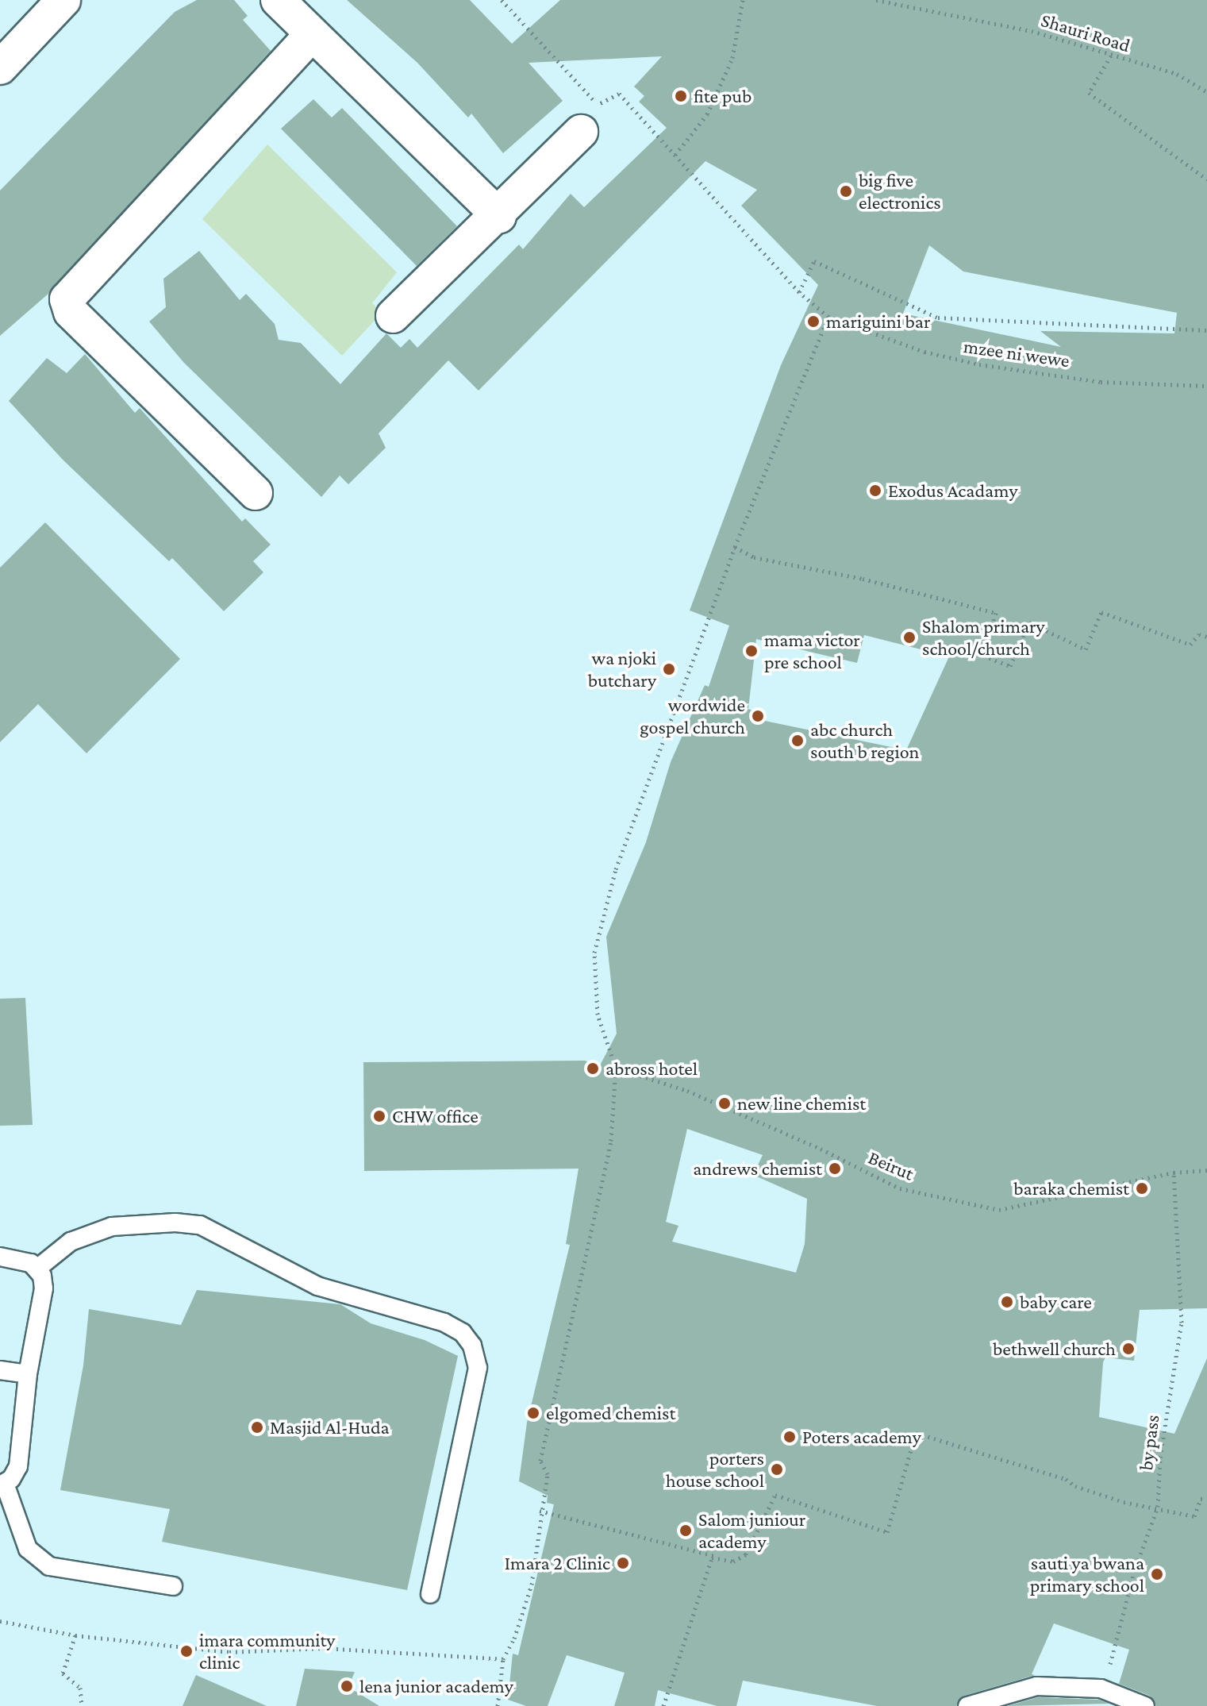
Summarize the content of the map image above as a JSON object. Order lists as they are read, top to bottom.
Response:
{
  "streets": {
    "path": [
      "Shauri Road",
      "mzee ni wewe",
      "Beirut",
      "by pass"
    ]
  },
  "crossings": [
    ["Beirut", "by pass"]
  ],
  "places": [
    "fite pub",
    "big five electronics",
    "mariguini bar",
    "Exodus Acadamy",
    "Shalom primary school/church",
    "mama victor pre school",
    "wa njoki butchary",
    "wordwide gospel church",
    "abc church south b region",
    "abross hotel",
    "new line chemist",
    "CHW office",
    "andrews chemist",
    "baraka chemist",
    "baby care",
    "bethwell church",
    "elgomed chemist",
    "Masjid Al-Huda",
    "Poters academy",
    "porters house school",
    "Salom juniour academy",
    "Imara 2 Clinic",
    "sauti ya bwana primary school",
    "imara community clinic",
    "lena junior academy"
  ]
}
